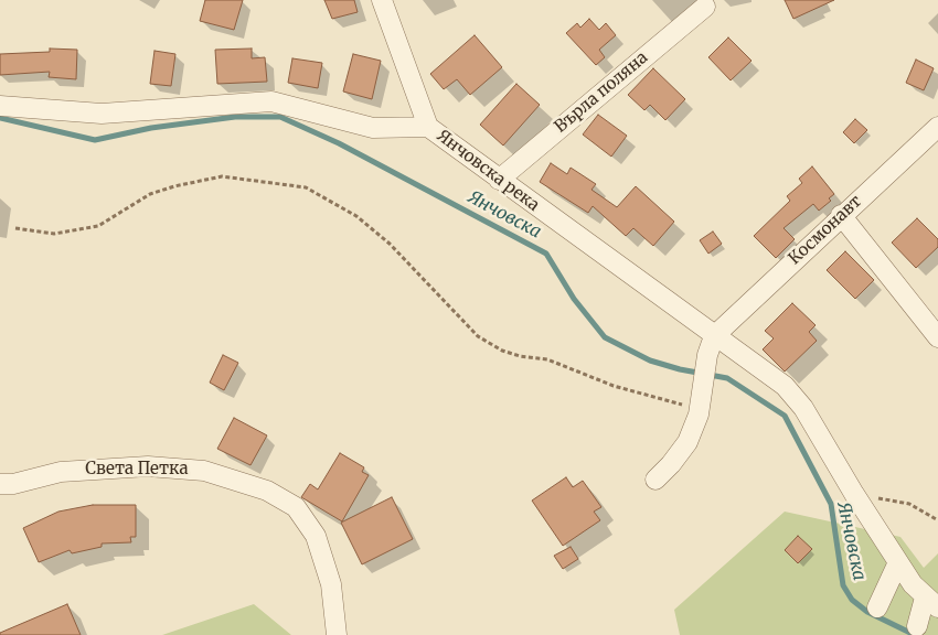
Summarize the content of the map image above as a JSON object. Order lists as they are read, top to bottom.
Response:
{
  "streets": {
    "street": [
      "Върла поляна",
      "Янчовска река",
      "Космонавт",
      "Света Петка"
    ]
  },
  "crossings": [
    ["Върла поляна", "Янчовска река"],
    ["Янчовска река", "Космонавт"]
  ],
  "water": ["Янчовска"]
}
